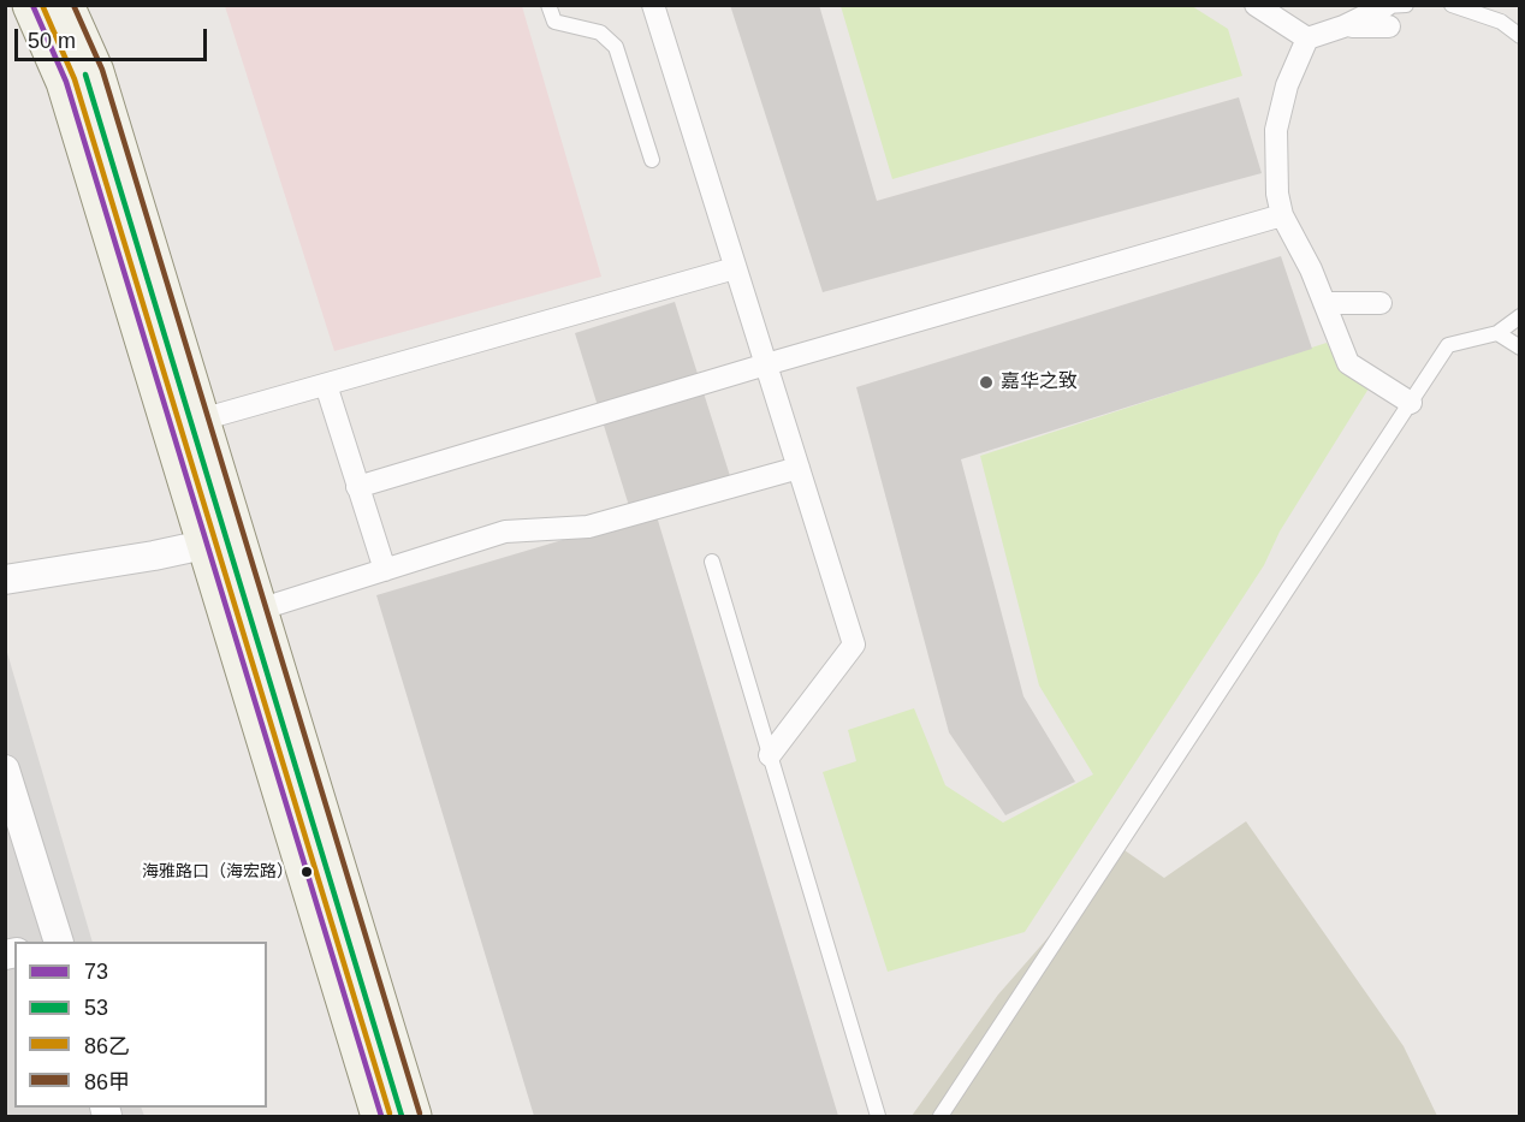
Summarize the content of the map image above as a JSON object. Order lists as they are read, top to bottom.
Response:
{
  "places": ["嘉华之致", "海雅路口（海宏路）"],
  "lines": [
    "transit line 73",
    "transit line 86乙",
    "transit line 86甲",
    "transit line 53"
  ],
  "legend": [
    "73",
    "53",
    "86乙",
    "86甲"
  ],
  "scale_bar": "50 m"
}
